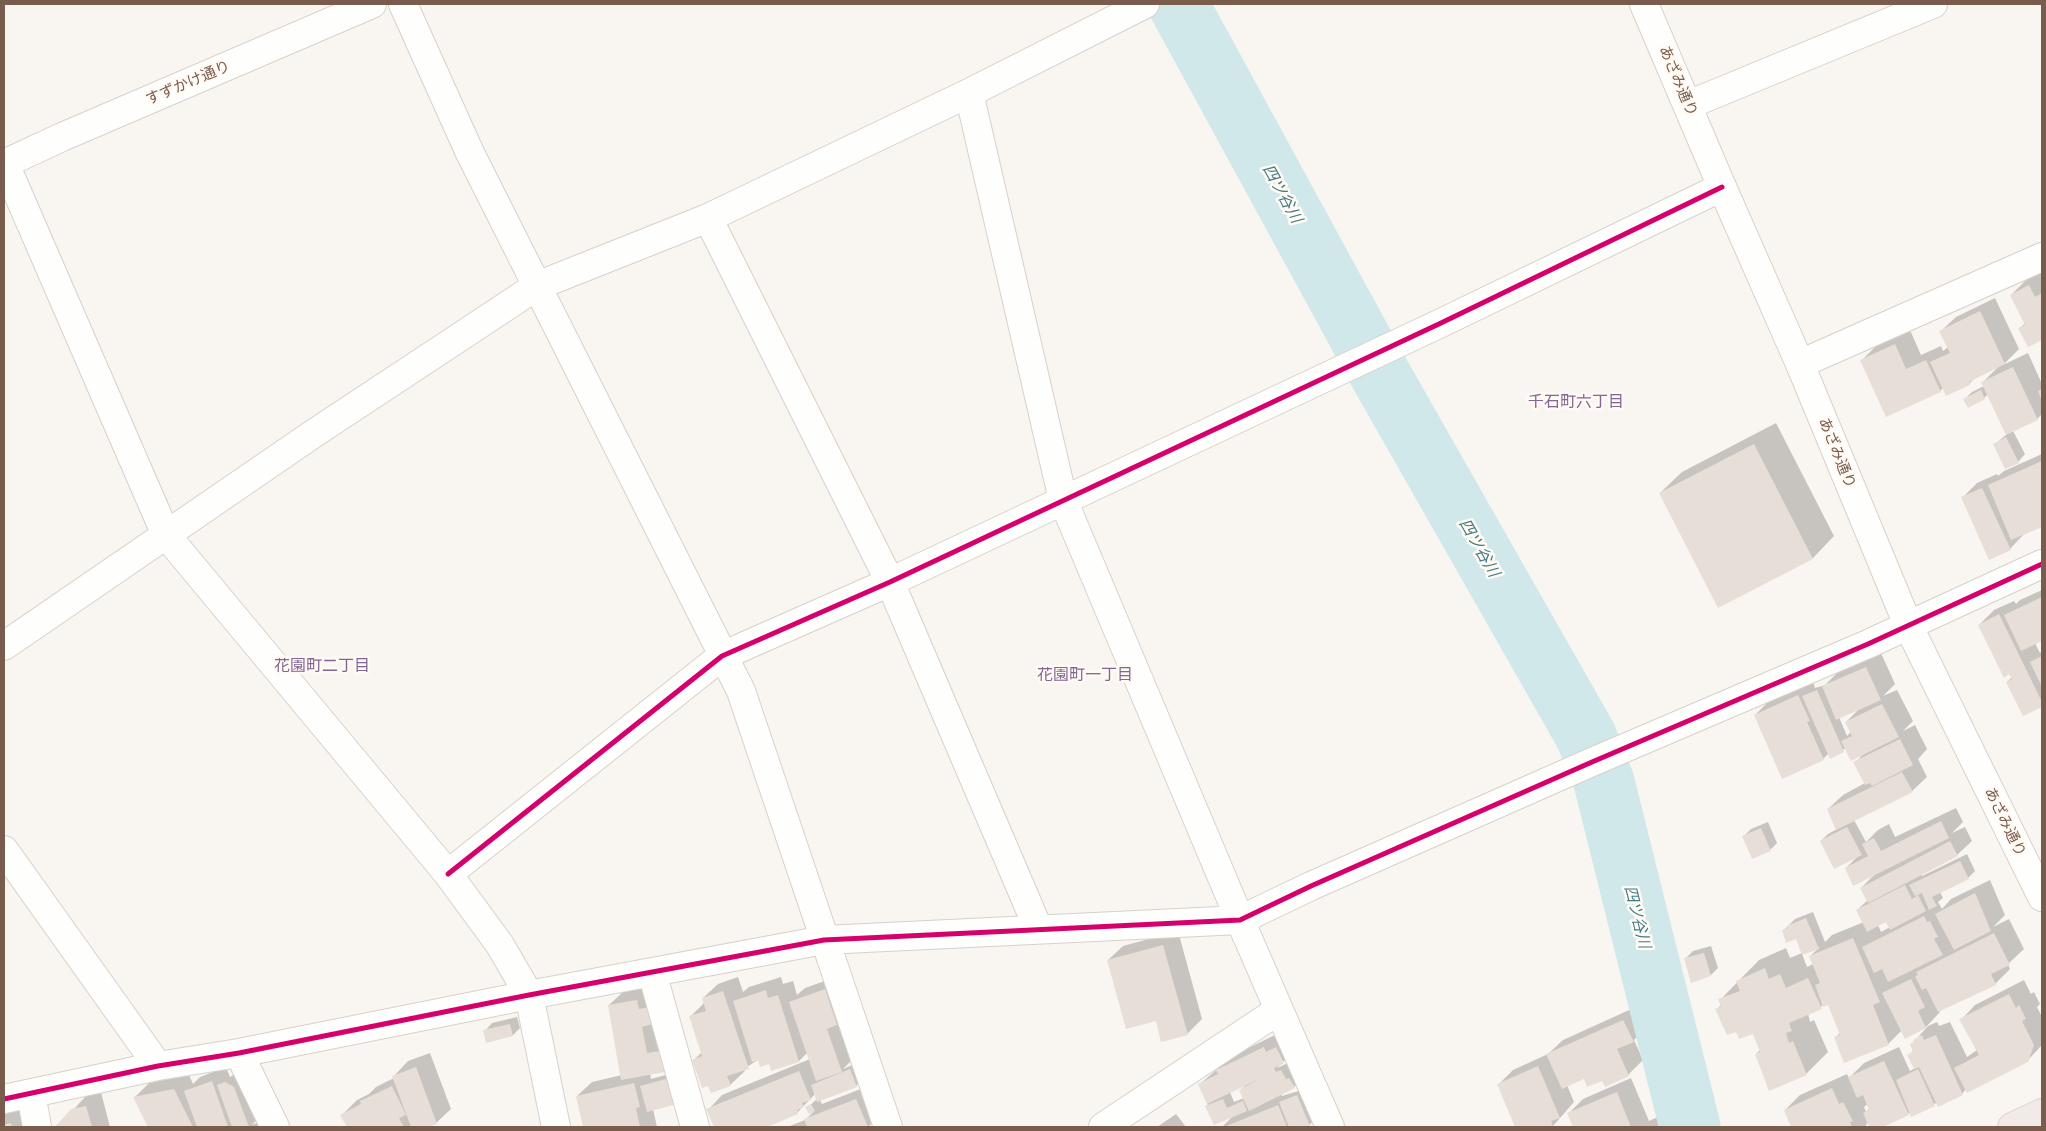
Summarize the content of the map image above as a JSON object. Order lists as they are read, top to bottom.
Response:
{
  "streets": {
    "street": ["あざみ通り", "すずかけ通り"]
  },
  "districts": ["千石町六丁目", "花園町二丁目", "花園町一丁目"],
  "water": ["四ツ谷川"]
}
